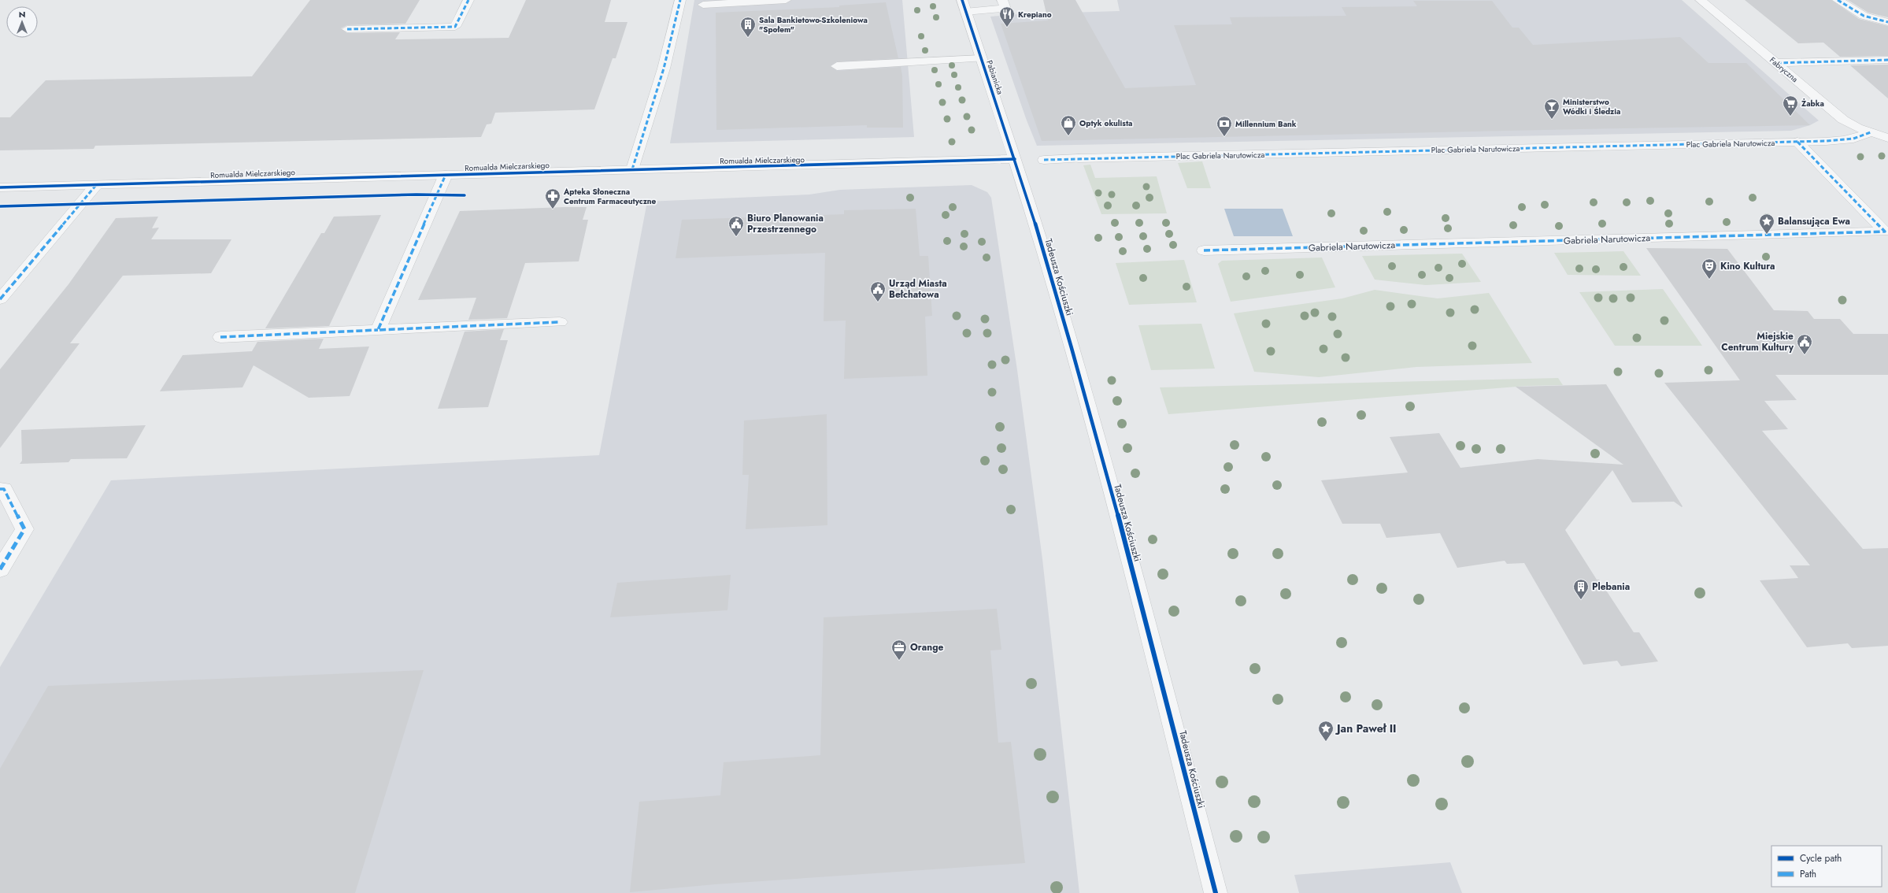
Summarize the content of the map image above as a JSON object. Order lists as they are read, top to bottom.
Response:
{
  "streets": {
    "street": [
      "Fabryczna",
      "Pabianicka",
      "Plac Gabriela Narutowicza",
      "Romualda Mielczarskiego",
      "Gabriela Narutowicza",
      "Tadeusza Kościuszki"
    ]
  },
  "crossings": [
    ["Fabryczna", "Plac Gabriela Narutowicza"],
    ["Pabianicka", "Romualda Mielczarskiego"],
    ["Pabianicka", "Tadeusza Kościuszki"],
    ["Plac Gabriela Narutowicza", "Gabriela Narutowicza"],
    ["Romualda Mielczarskiego", "Tadeusza Kościuszki"]
  ],
  "places": {
    "restaurant": ["Krepiano"],
    "building": ["Sala Bankietowo-Szkoleniowa \"Społem\"", "Plebania"],
    "supermarket": ["Żabka"],
    "bar": ["Ministerstwo Wódki i Śledzia"],
    "shop": ["Optyk okulista"],
    "bank": ["Millennium Bank"],
    "pharmacy": ["Apteka Słoneczna Centrum Farmaceutyczne"],
    "place": ["Balansująca Ewa", "Jan Paweł II"],
    "public building": ["Biuro Planowania Przestrzennego", "Urząd Miasta Bełchatowa", "Miejskie Centrum Kultury"],
    "theatre": ["Kino Kultura"],
    "office": ["Orange"]
  },
  "legend": ["Cycle path", "Path"],
  "north": "top"
}
